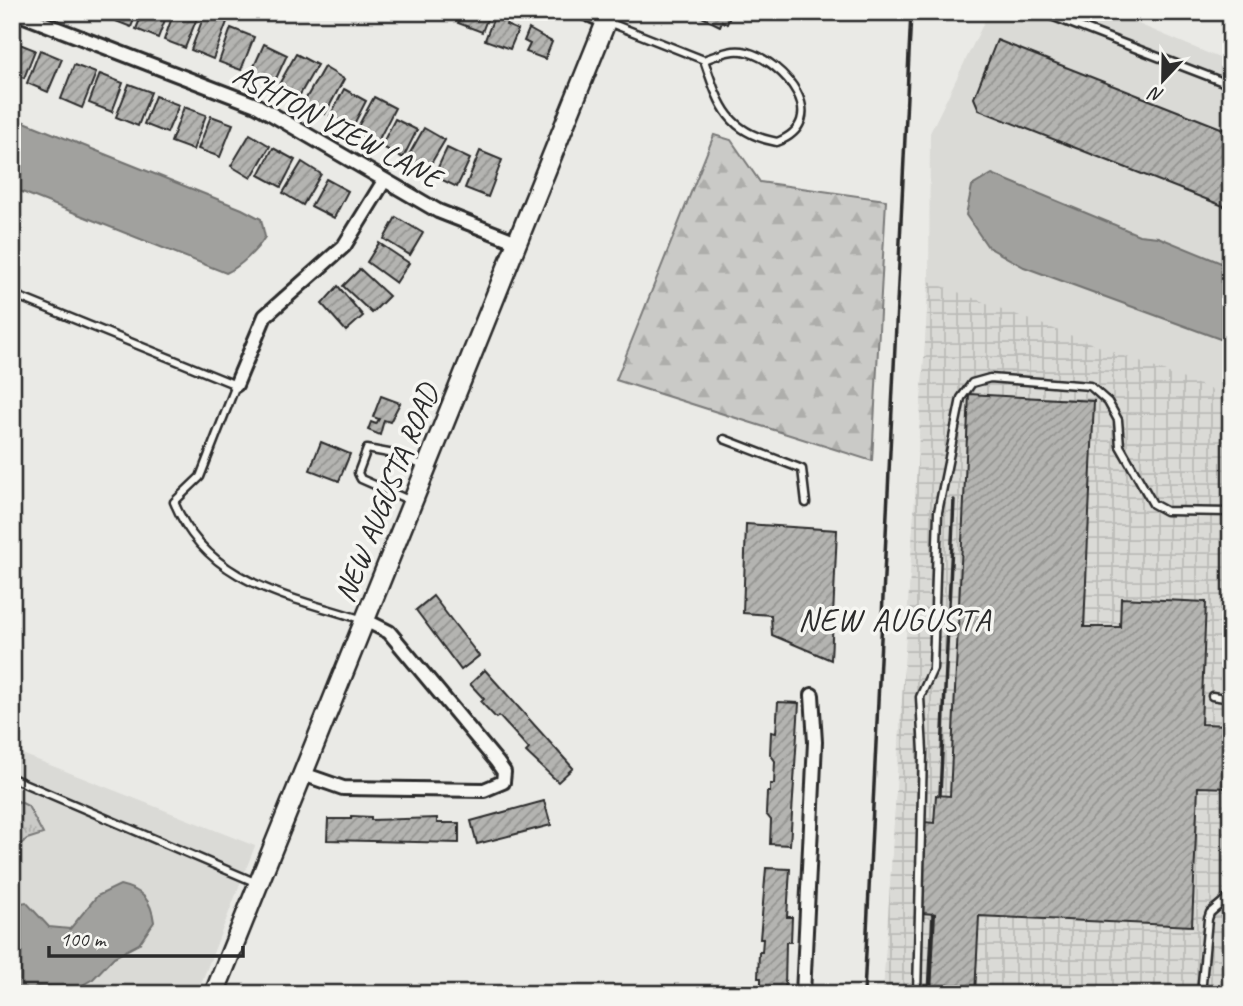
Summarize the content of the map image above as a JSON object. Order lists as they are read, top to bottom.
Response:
{
  "streets": {
    "street": ["ASHTON VIEW LANE", "NEW AUGUSTA ROAD"]
  },
  "crossings": [
    ["ASHTON VIEW LANE", "NEW AUGUSTA ROAD"]
  ],
  "districts": ["NEW AUGUSTA"],
  "scale_bar": "100 m",
  "north": "bottom"
}
